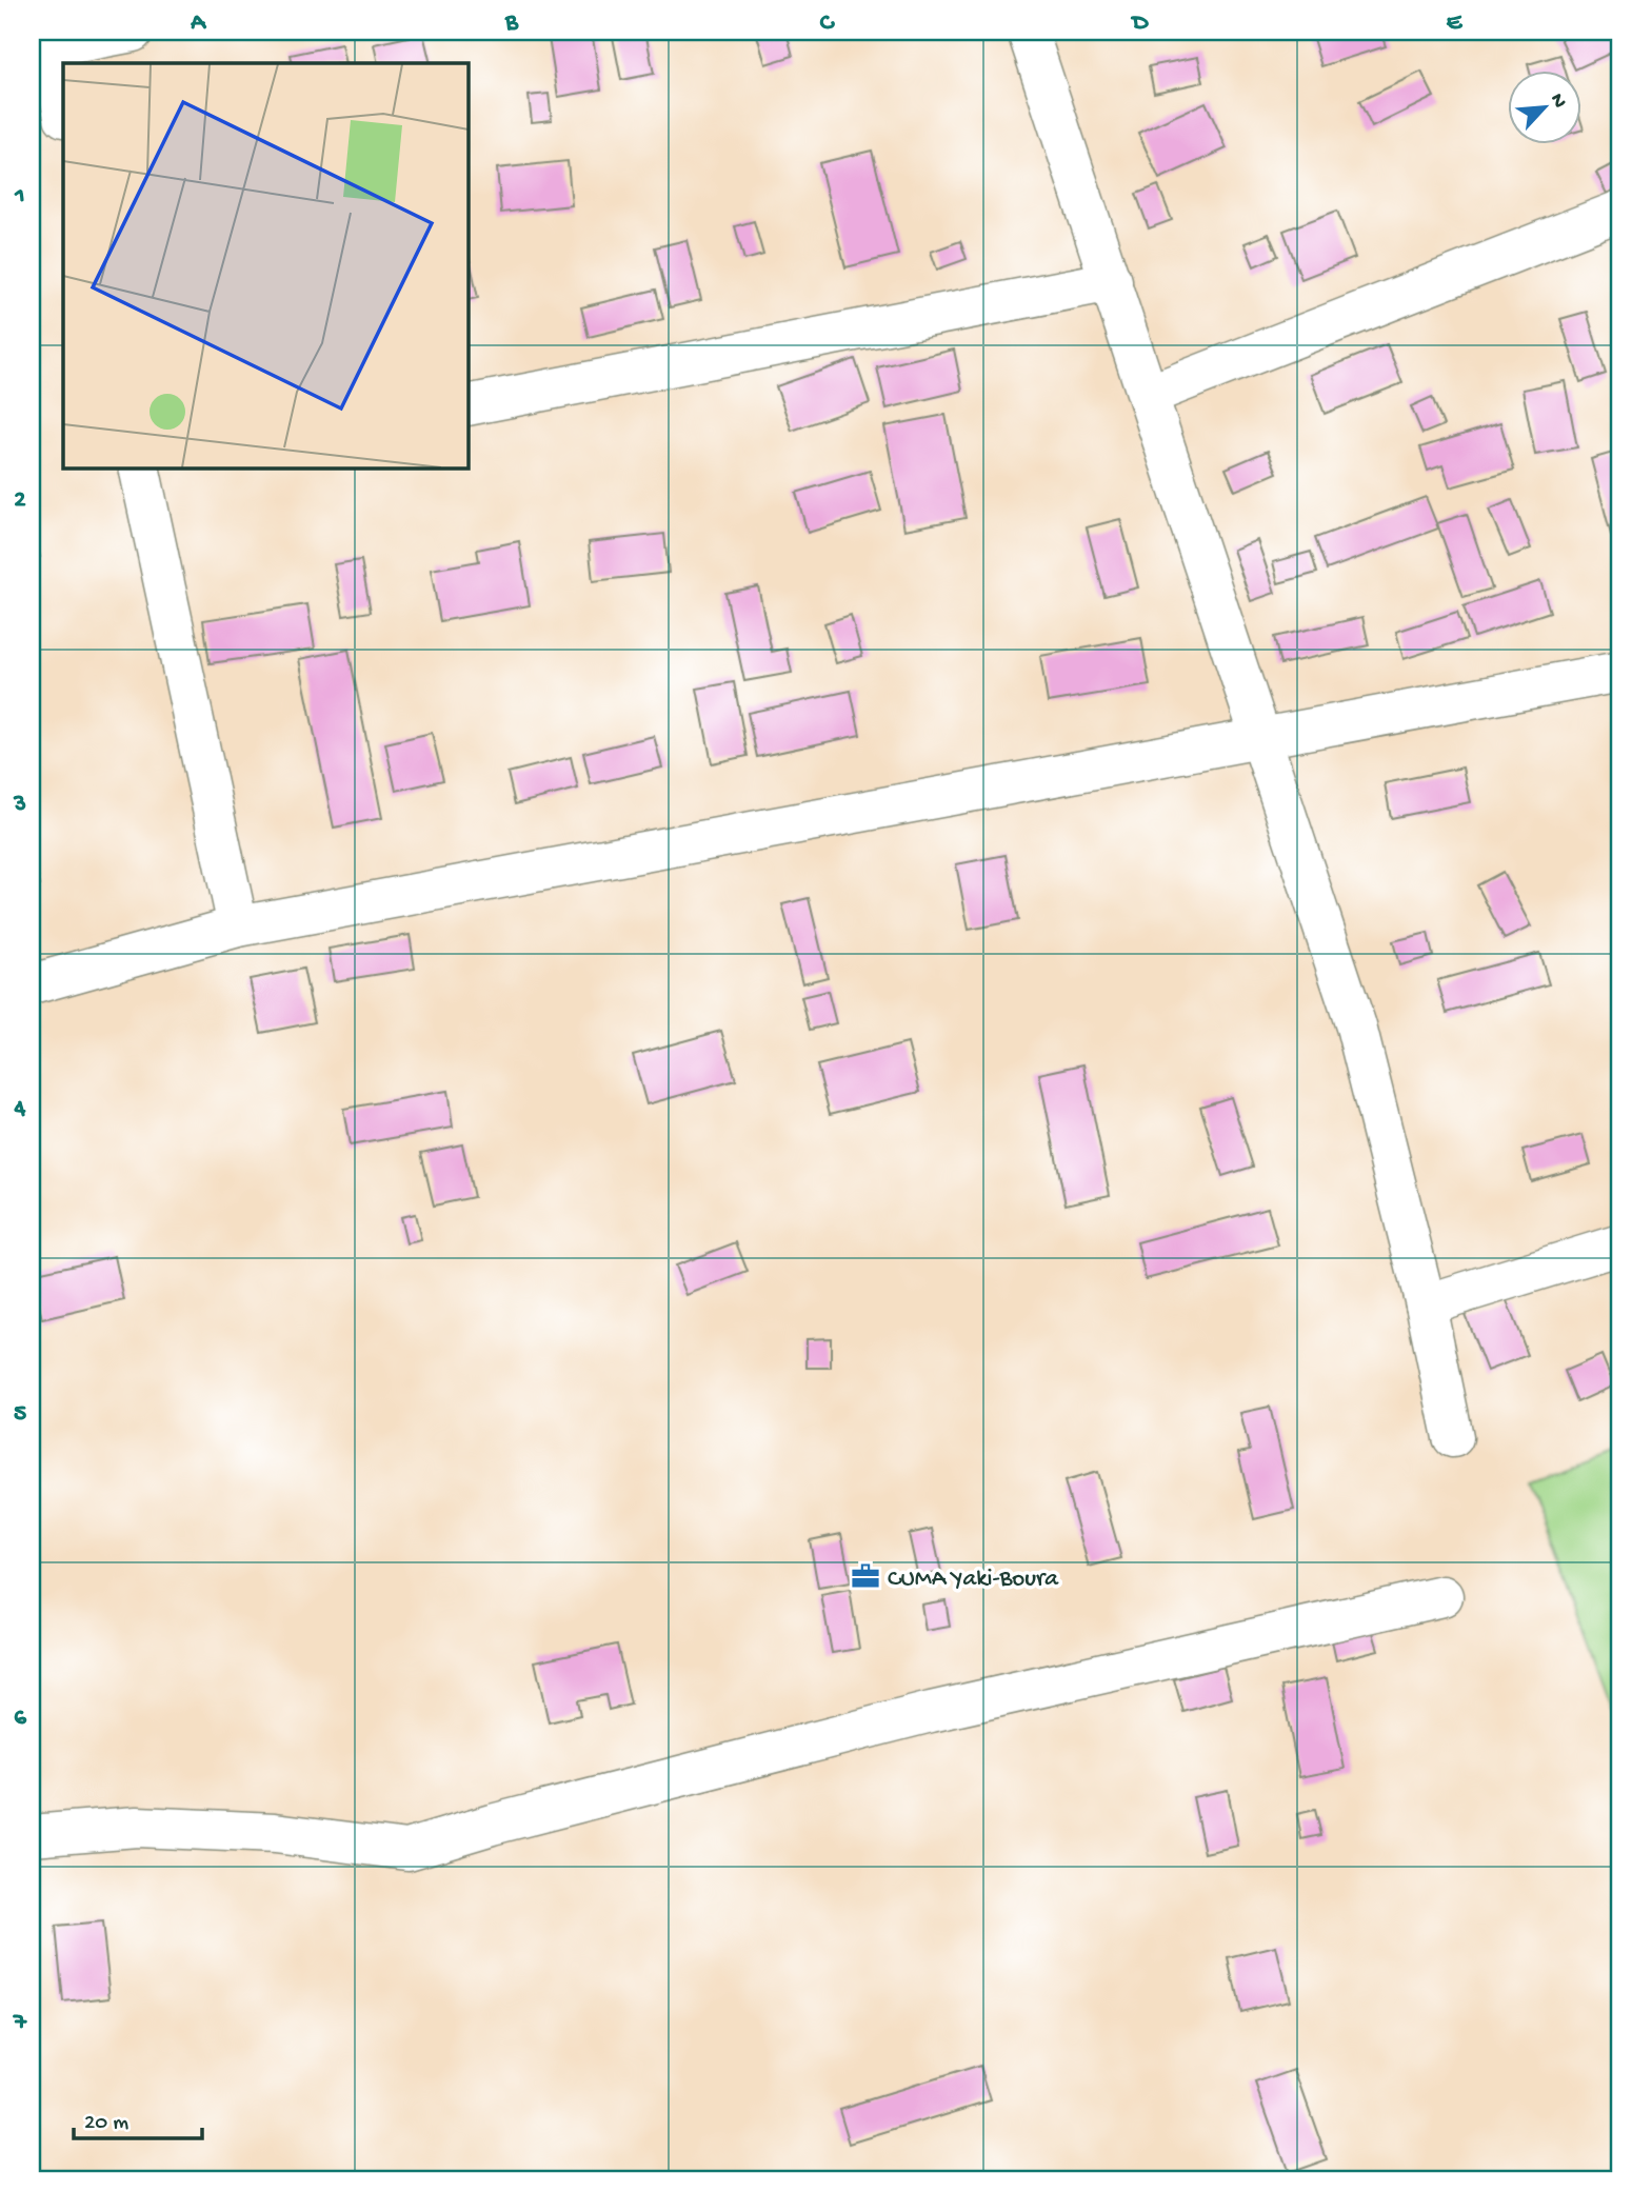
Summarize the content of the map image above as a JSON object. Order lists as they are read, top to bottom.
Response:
{
  "places": {
    "office": ["CUMA Yaki-Boura"]
  },
  "scale_bar": "20 m",
  "north": "top right",
  "grid": {
    "columns": [
      "A",
      "B",
      "C",
      "D",
      "E"
    ],
    "rows": [
      "1",
      "2",
      "3",
      "4",
      "5",
      "6",
      "7"
    ]
  }
}
